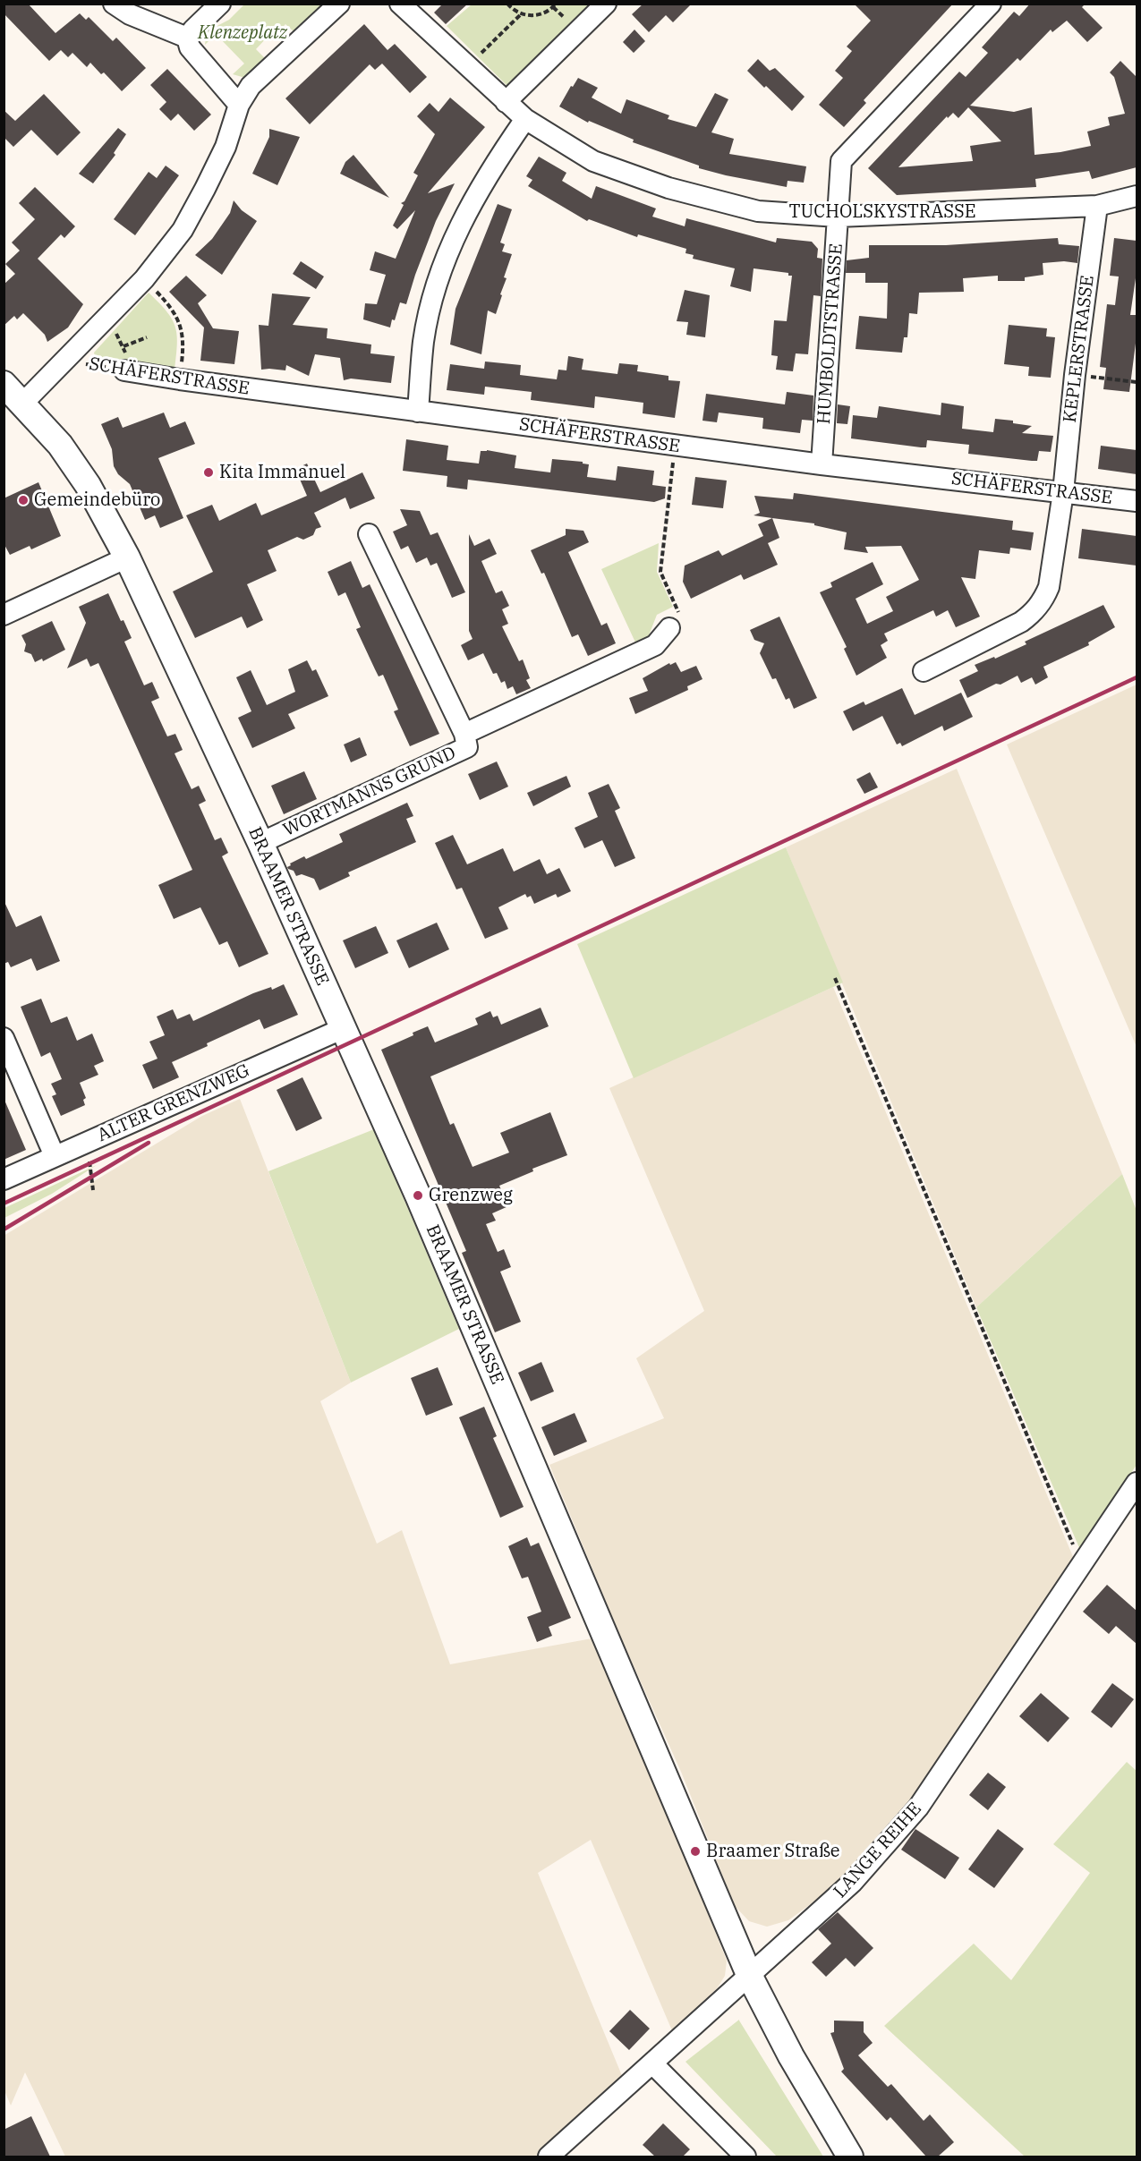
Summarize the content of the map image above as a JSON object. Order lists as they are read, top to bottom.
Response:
{
  "streets": {
    "street": [
      "TUCHOLSKYSTRASSE",
      "HUMBOLDTSTRASSE",
      "KEPLERSTRASSE",
      "SCHÄFERSTRASSE",
      "WORTMANNS GRUND",
      "BRAAMER STRASSE",
      "ALTER GRENZWEG",
      "LANGE REIHE"
    ]
  },
  "crossings": [
    ["TUCHOLSKYSTRASSE", "HUMBOLDTSTRASSE"],
    ["TUCHOLSKYSTRASSE", "KEPLERSTRASSE"],
    ["HUMBOLDTSTRASSE", "SCHÄFERSTRASSE"],
    ["KEPLERSTRASSE", "SCHÄFERSTRASSE"],
    ["WORTMANNS GRUND", "BRAAMER STRASSE"],
    ["BRAAMER STRASSE", "ALTER GRENZWEG"],
    ["BRAAMER STRASSE", "LANGE REIHE"]
  ],
  "parks": ["Klenzeplatz"],
  "places": [
    "Kita Immanuel",
    "Gemeindebüro",
    "Grenzweg",
    "Braamer Straße"
  ]
}
